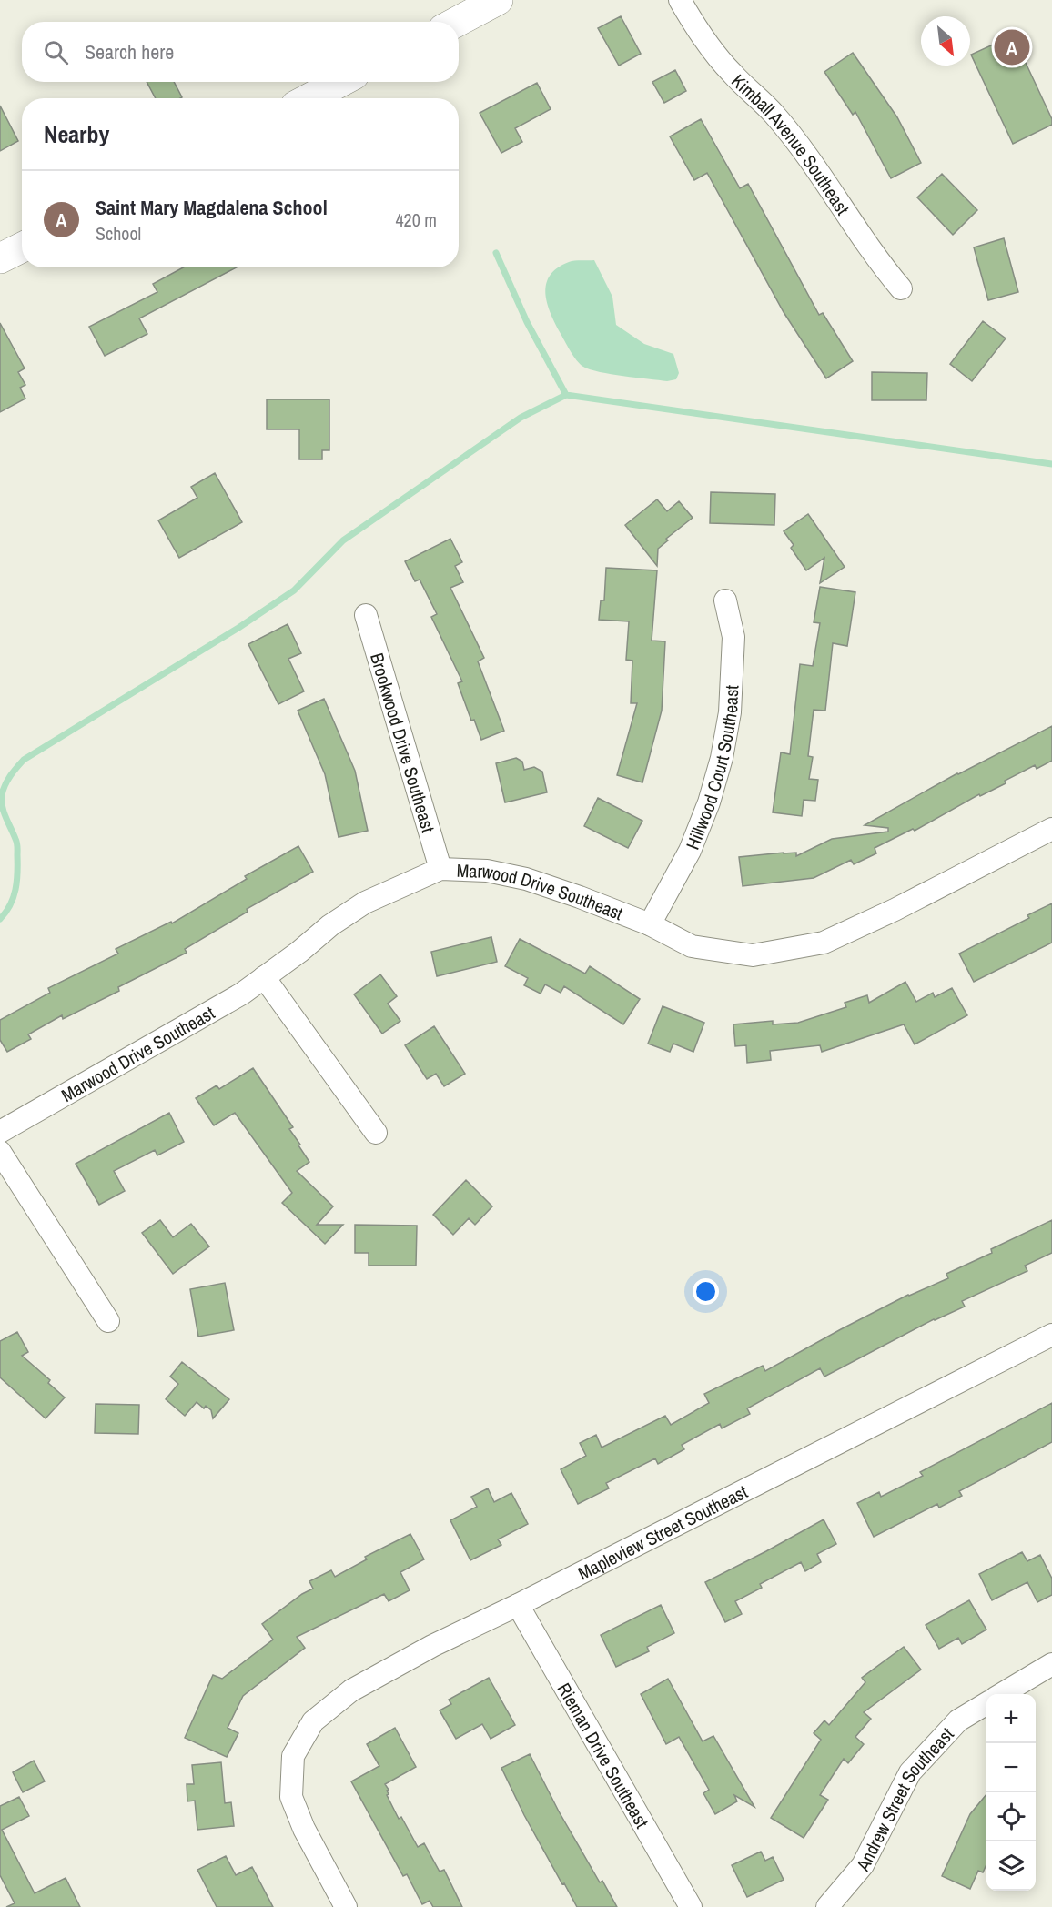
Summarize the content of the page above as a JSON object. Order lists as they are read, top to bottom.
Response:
{
  "streets": {
    "street": [
      "Kimball Avenue Southeast",
      "Brookwood Drive Southeast",
      "Hillwood Court Southeast",
      "Marwood Drive Southeast",
      "Mapleview Street Southeast",
      "Rieman Drive Southeast",
      "Andrew Street Southeast"
    ]
  },
  "crossings": [
    ["Brookwood Drive Southeast", "Marwood Drive Southeast"],
    ["Hillwood Court Southeast", "Marwood Drive Southeast"],
    ["Mapleview Street Southeast", "Rieman Drive Southeast"]
  ],
  "north": "bottom right",
  "page": {
    "search": "Search here",
    "pins": "A",
    "heading": "Nearby",
    "list": [
      {
        "mark": "A",
        "name": "Saint Mary Magdalena School",
        "note": "School",
        "value": "420 m"
      }
    ],
    "map_buttons": ["+", "−"]
  }
}
